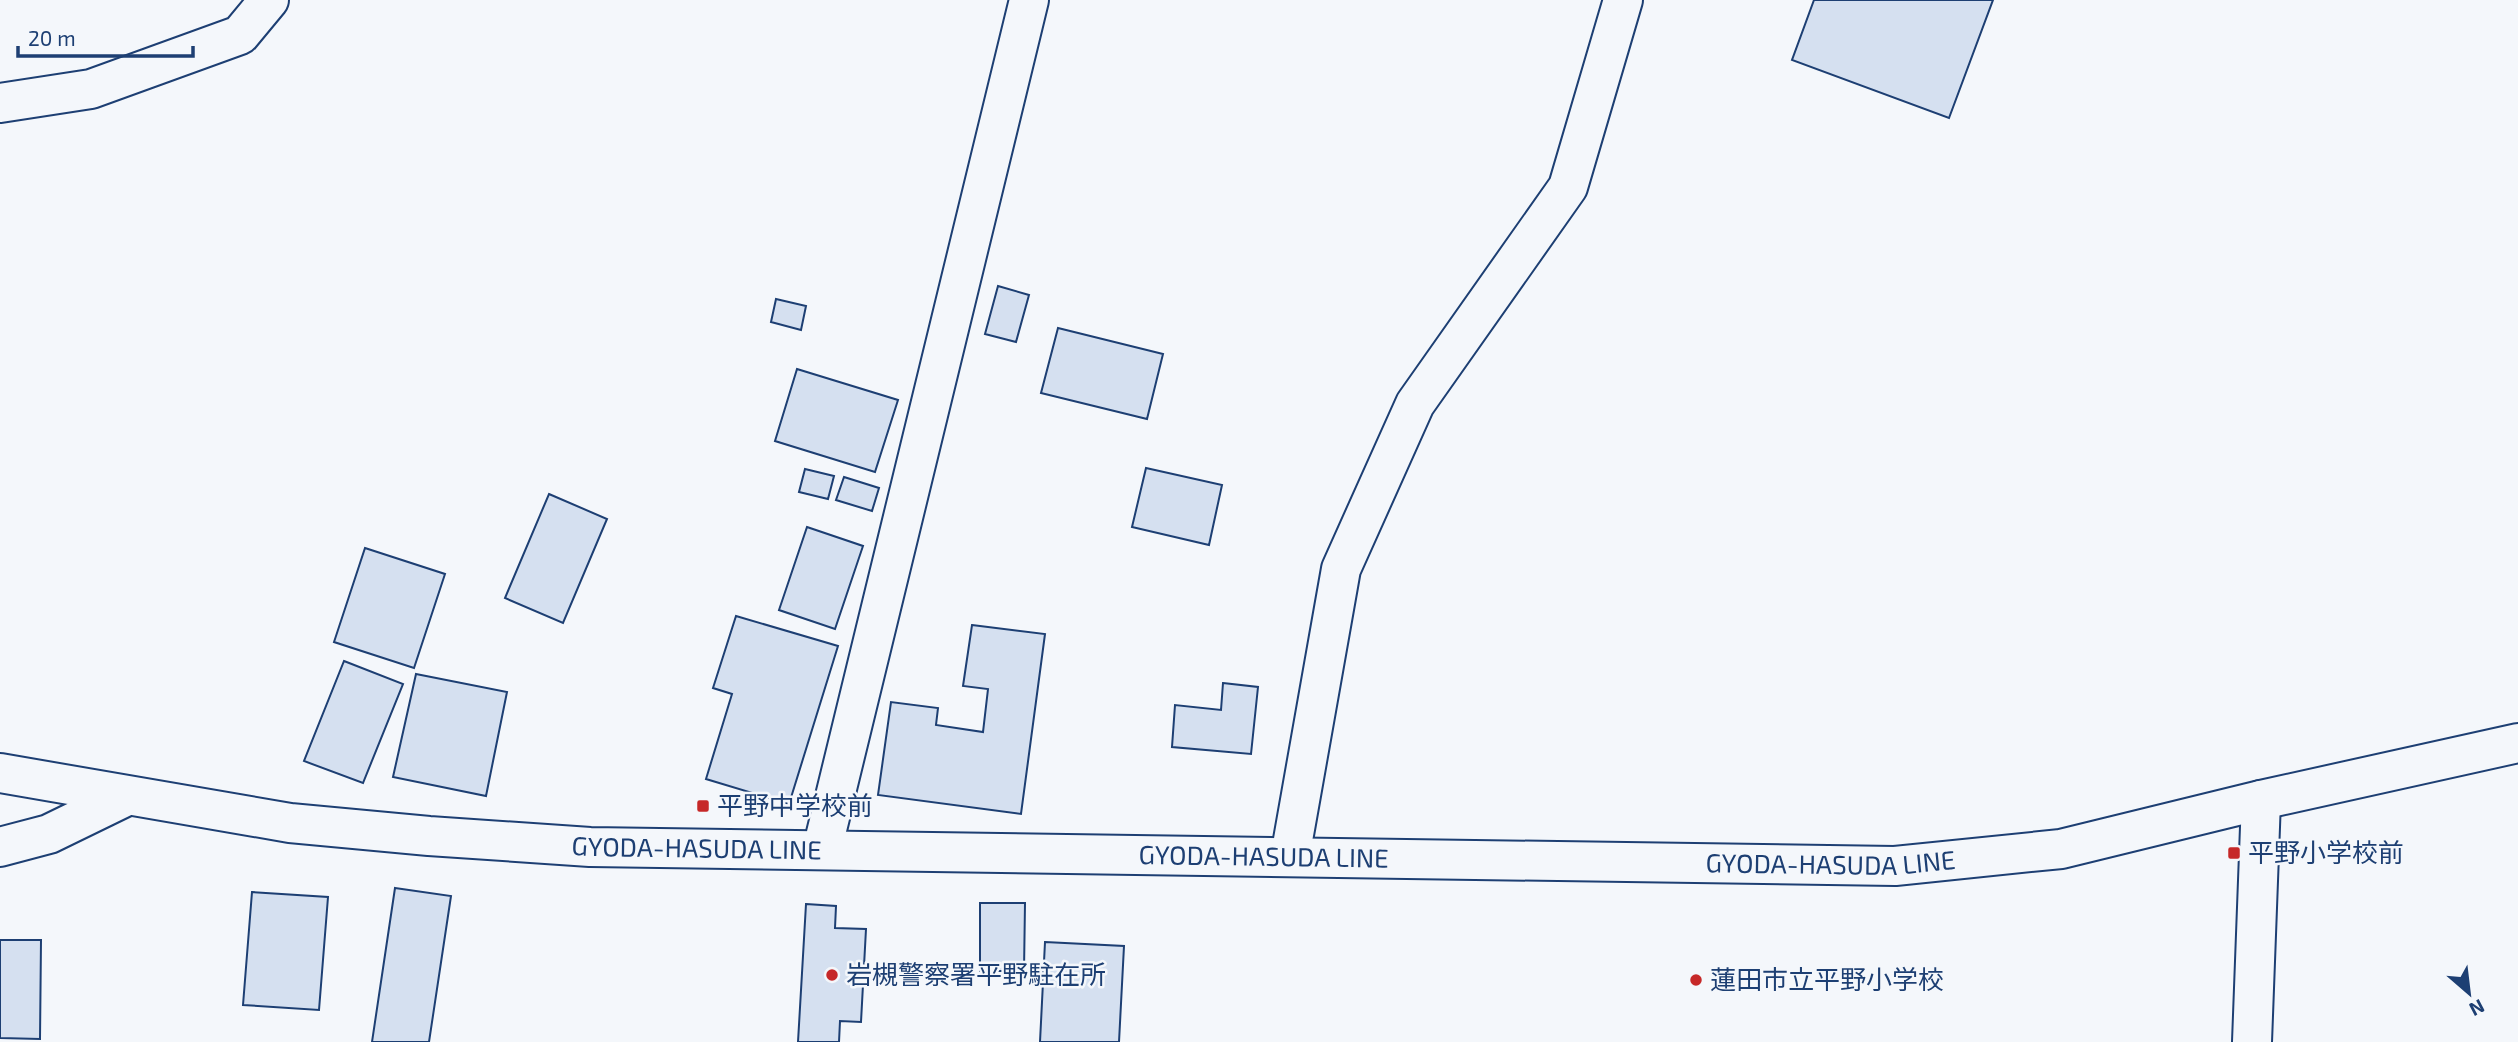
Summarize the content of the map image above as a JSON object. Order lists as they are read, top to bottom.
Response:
{
  "streets": {
    "main road": ["GYODA-HASUDA LINE"]
  },
  "places": {
    "transit": ["平野中学校前", "平野小学校前"],
    "other": ["岩槻警察署平野駐在所", "蓮田市立平野小学校"]
  },
  "scale_bar": "20 m",
  "north": "bottom right"
}
